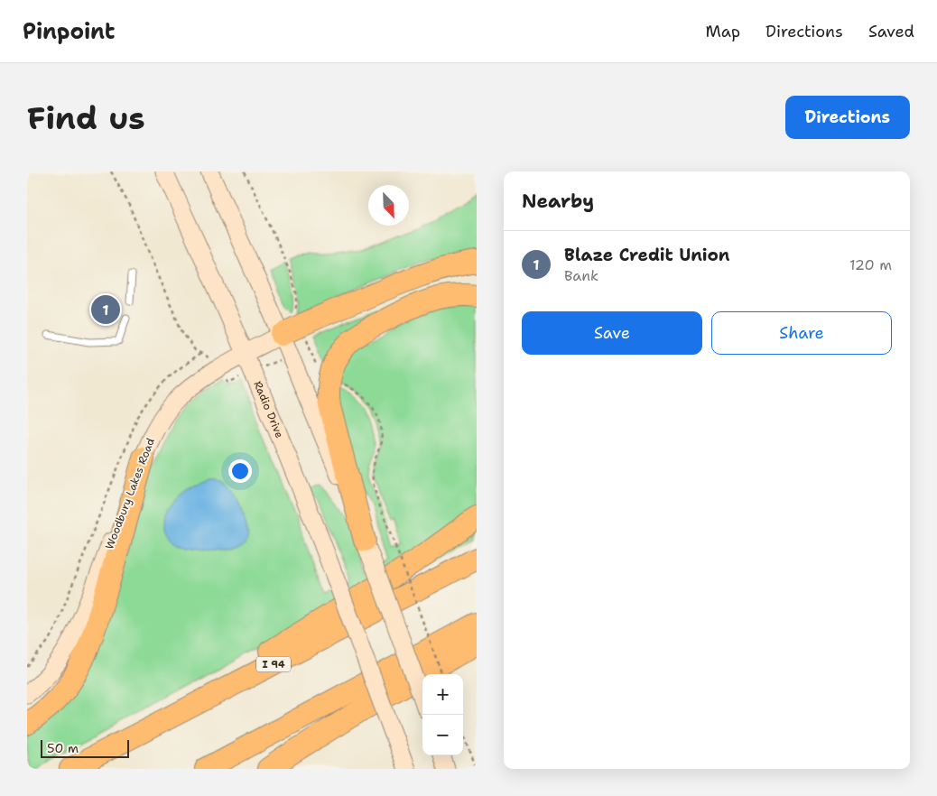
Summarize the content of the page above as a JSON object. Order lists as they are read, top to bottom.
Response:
{
  "streets": {
    "highway": ["I 94"],
    "main road": ["Radio Drive", "Woodbury Lakes Road"]
  },
  "crossings": [
    ["Radio Drive", "Woodbury Lakes Road"]
  ],
  "scale_bar": "50 m",
  "north": "bottom right",
  "page": {
    "header": "Pinpoint",
    "nav": ["Map", "Directions", "Saved"],
    "buttons": [
      "Directions",
      ["Save", "Share"]
    ],
    "title": "Find us",
    "heading": "Nearby",
    "list": [
      {
        "mark": "1",
        "name": "Blaze Credit Union",
        "note": "Bank",
        "value": "120 m"
      }
    ],
    "pins": "1",
    "map_buttons": ["+", "−"],
    "scale": "50 m"
  }
}
